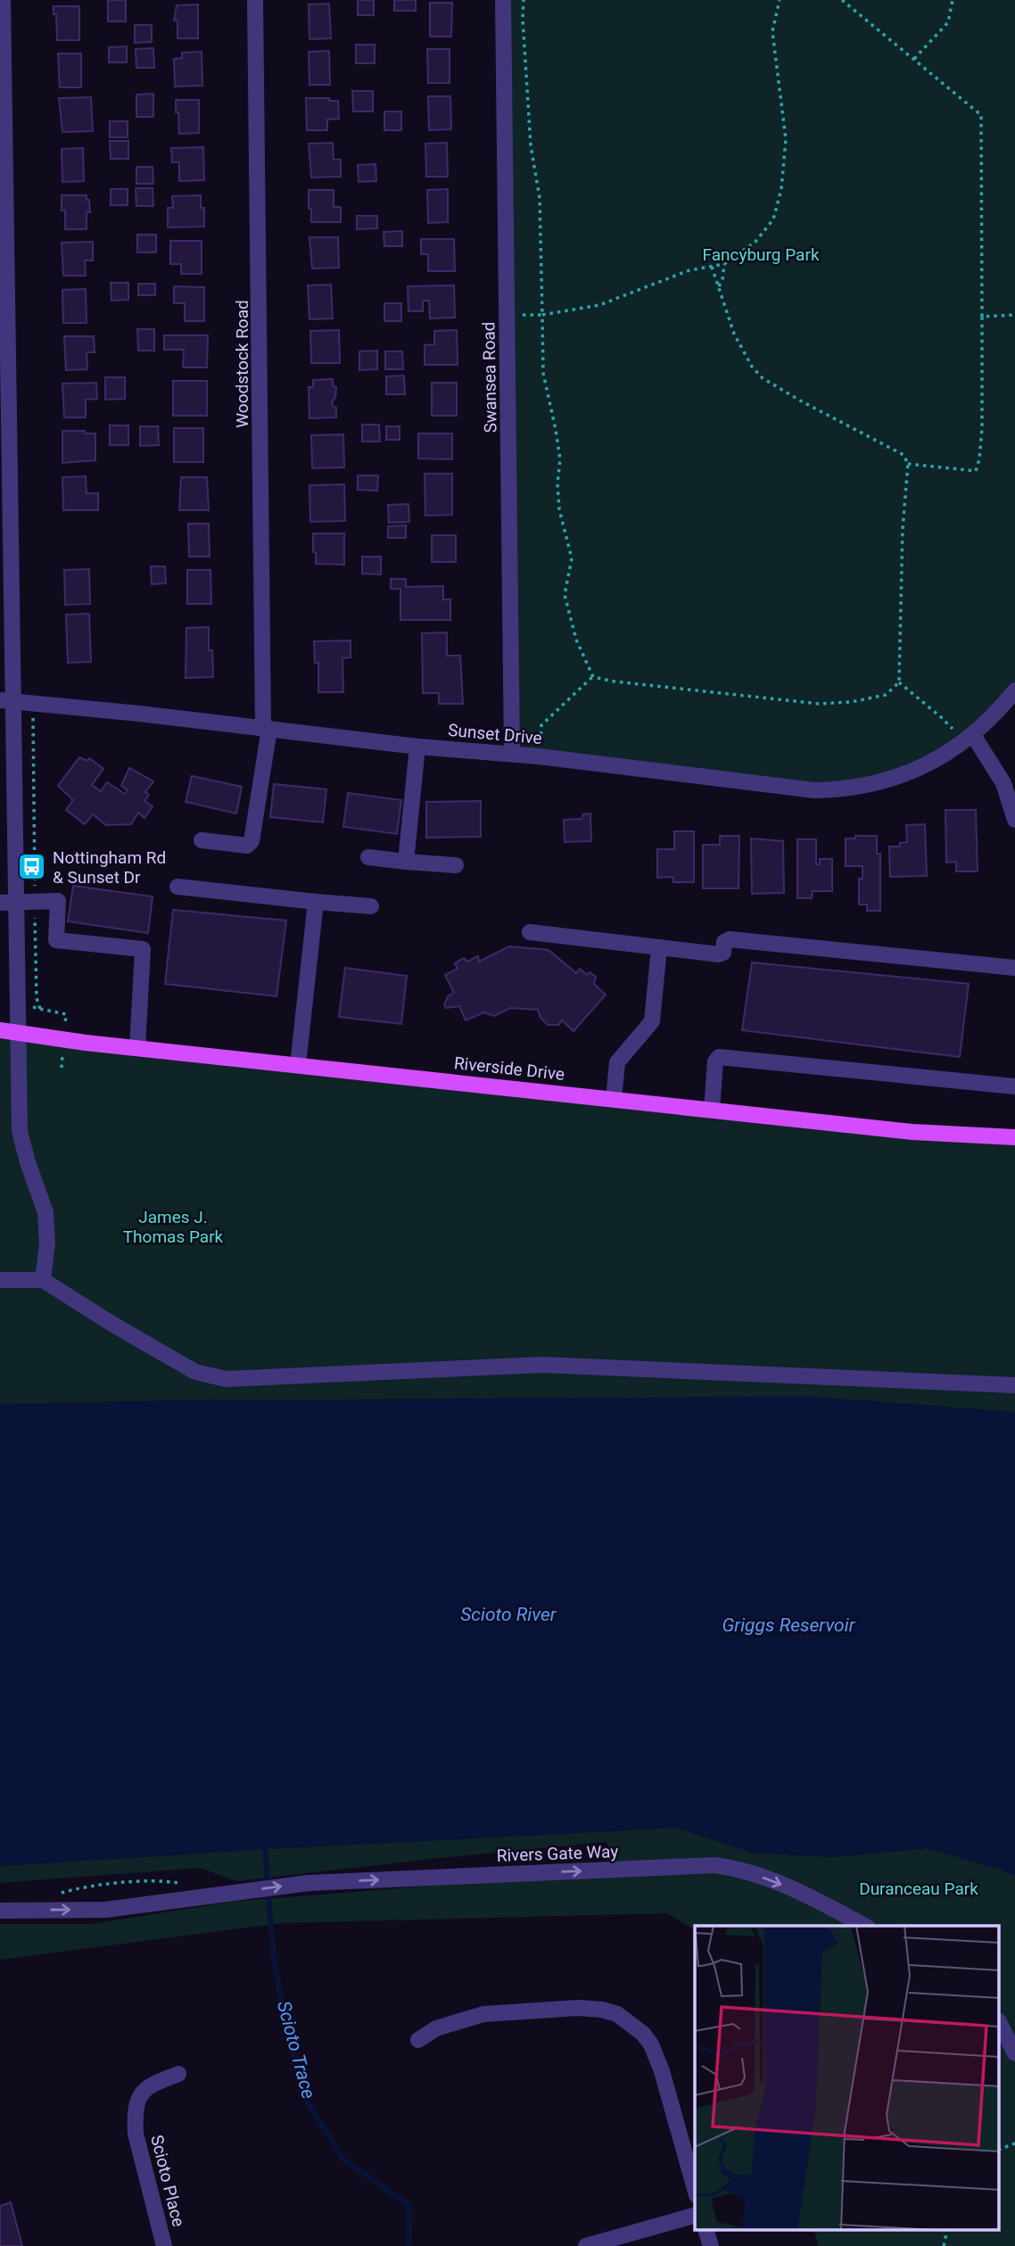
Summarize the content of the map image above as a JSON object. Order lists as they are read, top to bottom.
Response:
{
  "streets": {
    "main road": ["Riverside Drive"],
    "street": [
      "Woodstock Road",
      "Swansea Road",
      "Sunset Drive",
      "Rivers Gate Way",
      "Scioto Place"
    ]
  },
  "crossings": [
    ["Woodstock Road", "Sunset Drive"],
    ["Swansea Road", "Sunset Drive"]
  ],
  "one_way": ["Rivers Gate Way"],
  "water": ["Scioto River", "Griggs Reservoir", "Scioto Trace"],
  "parks": ["Fancyburg Park", "James J. Thomas Park", "Duranceau Park"],
  "places": {
    "bus stop": ["Nottingham Rd & Sunset Dr"]
  }
}
